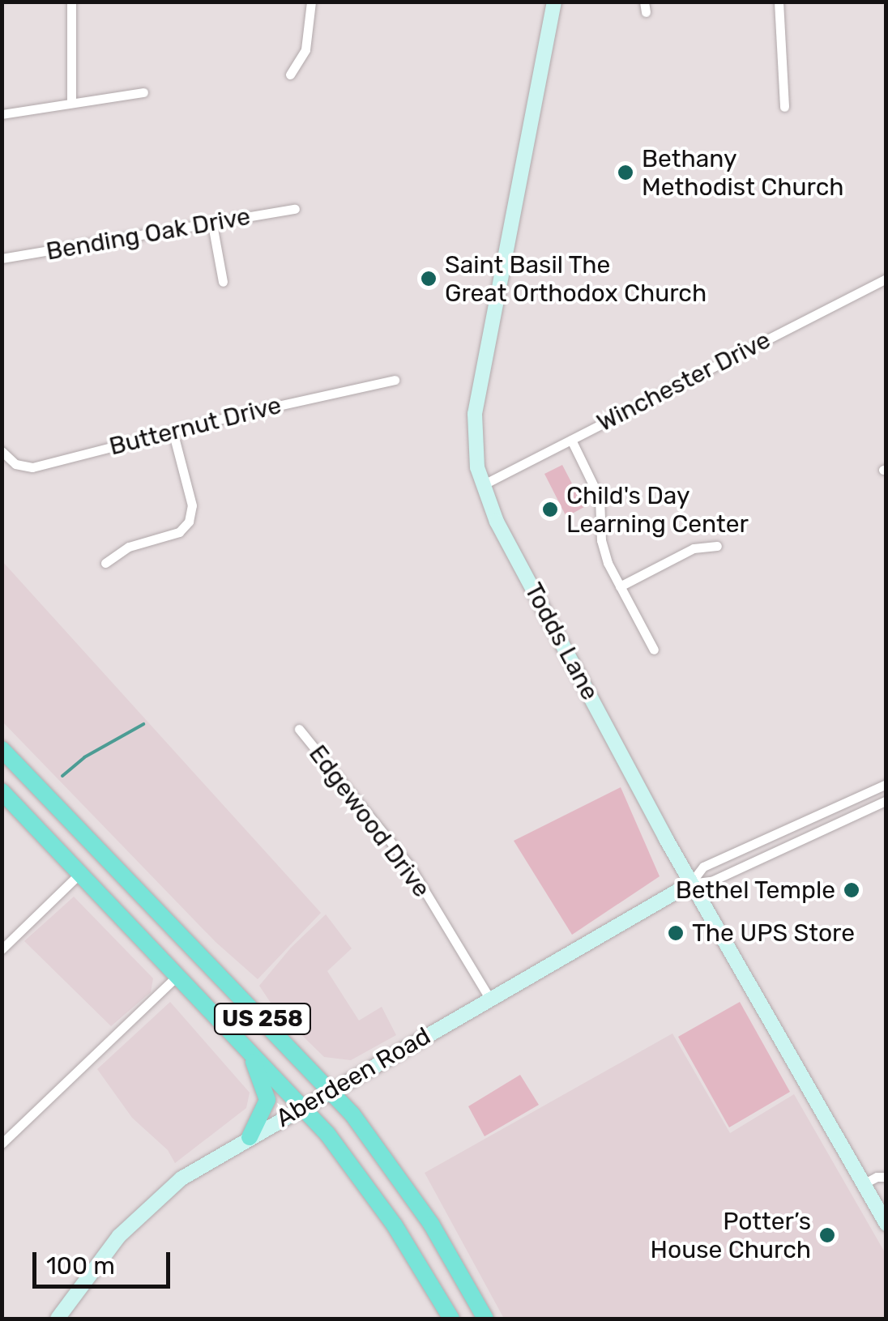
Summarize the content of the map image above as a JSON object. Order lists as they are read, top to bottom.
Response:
{
  "streets": {
    "highway": ["US 258"],
    "main road": ["Todds Lane", "Aberdeen Road"],
    "street": [
      "Bending Oak Drive",
      "Winchester Drive",
      "Butternut Drive",
      "Edgewood Drive"
    ]
  },
  "crossings": [
    ["Winchester Drive", "Todds Lane"],
    ["Todds Lane", "Aberdeen Road"],
    ["Edgewood Drive", "Aberdeen Road"],
    ["US 258", "Aberdeen Road"]
  ],
  "places": [
    "Bethany Methodist Church",
    "Saint Basil The Great Orthodox Church",
    "Child's Day Learning Center",
    "Bethel Temple",
    "The UPS Store",
    "Potter’s House Church"
  ],
  "scale_bar": "100 m"
}
